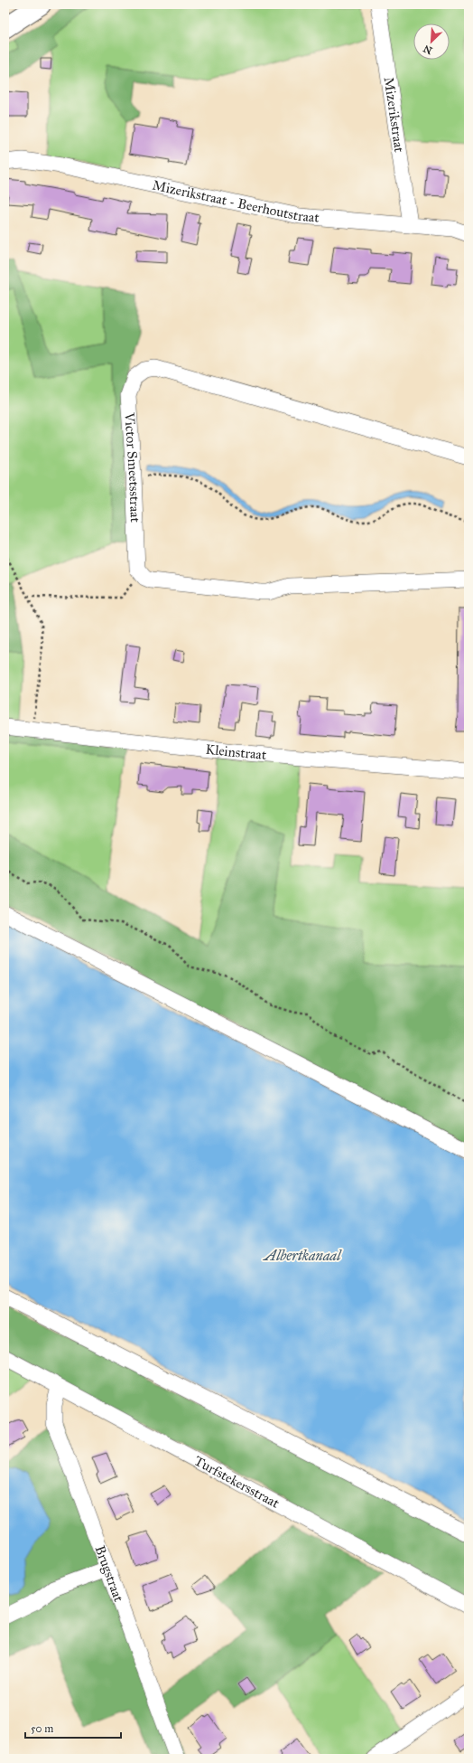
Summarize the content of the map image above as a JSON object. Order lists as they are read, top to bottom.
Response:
{
  "streets": {
    "street": [
      "Mizerikstraat",
      "Mizerikstraat - Beerhoutstraat",
      "Victor Smeetsstraat",
      "Kleinstraat",
      "Turfstekersstraat",
      "Brugstraat"
    ]
  },
  "crossings": [
    ["Mizerikstraat", "Mizerikstraat - Beerhoutstraat"],
    ["Turfstekersstraat", "Brugstraat"]
  ],
  "water": ["Albertkanaal"],
  "scale_bar": "50 m",
  "north": "bottom left"
}
